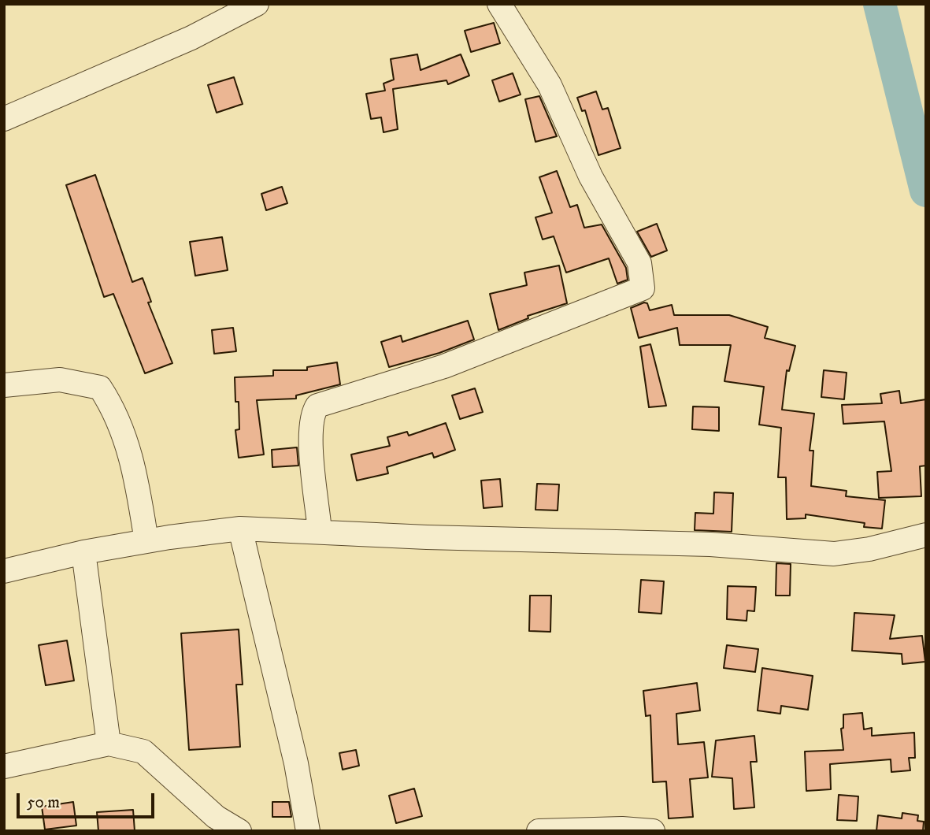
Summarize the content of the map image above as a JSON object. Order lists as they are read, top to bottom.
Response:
{
  "scale_bar": "50 m"
}
